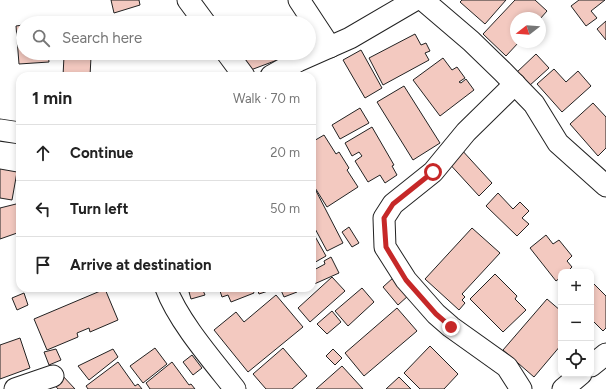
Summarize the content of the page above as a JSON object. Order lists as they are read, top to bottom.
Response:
{
  "north": "left",
  "page": {
    "search": "Search here",
    "heading": ["1 min", "Walk · 70 m"],
    "list": [
      ["Continue", "20 m"],
      ["Turn left", "50 m"],
      "Arrive at destination"
    ],
    "map_buttons": ["+", "−"]
  }
}
